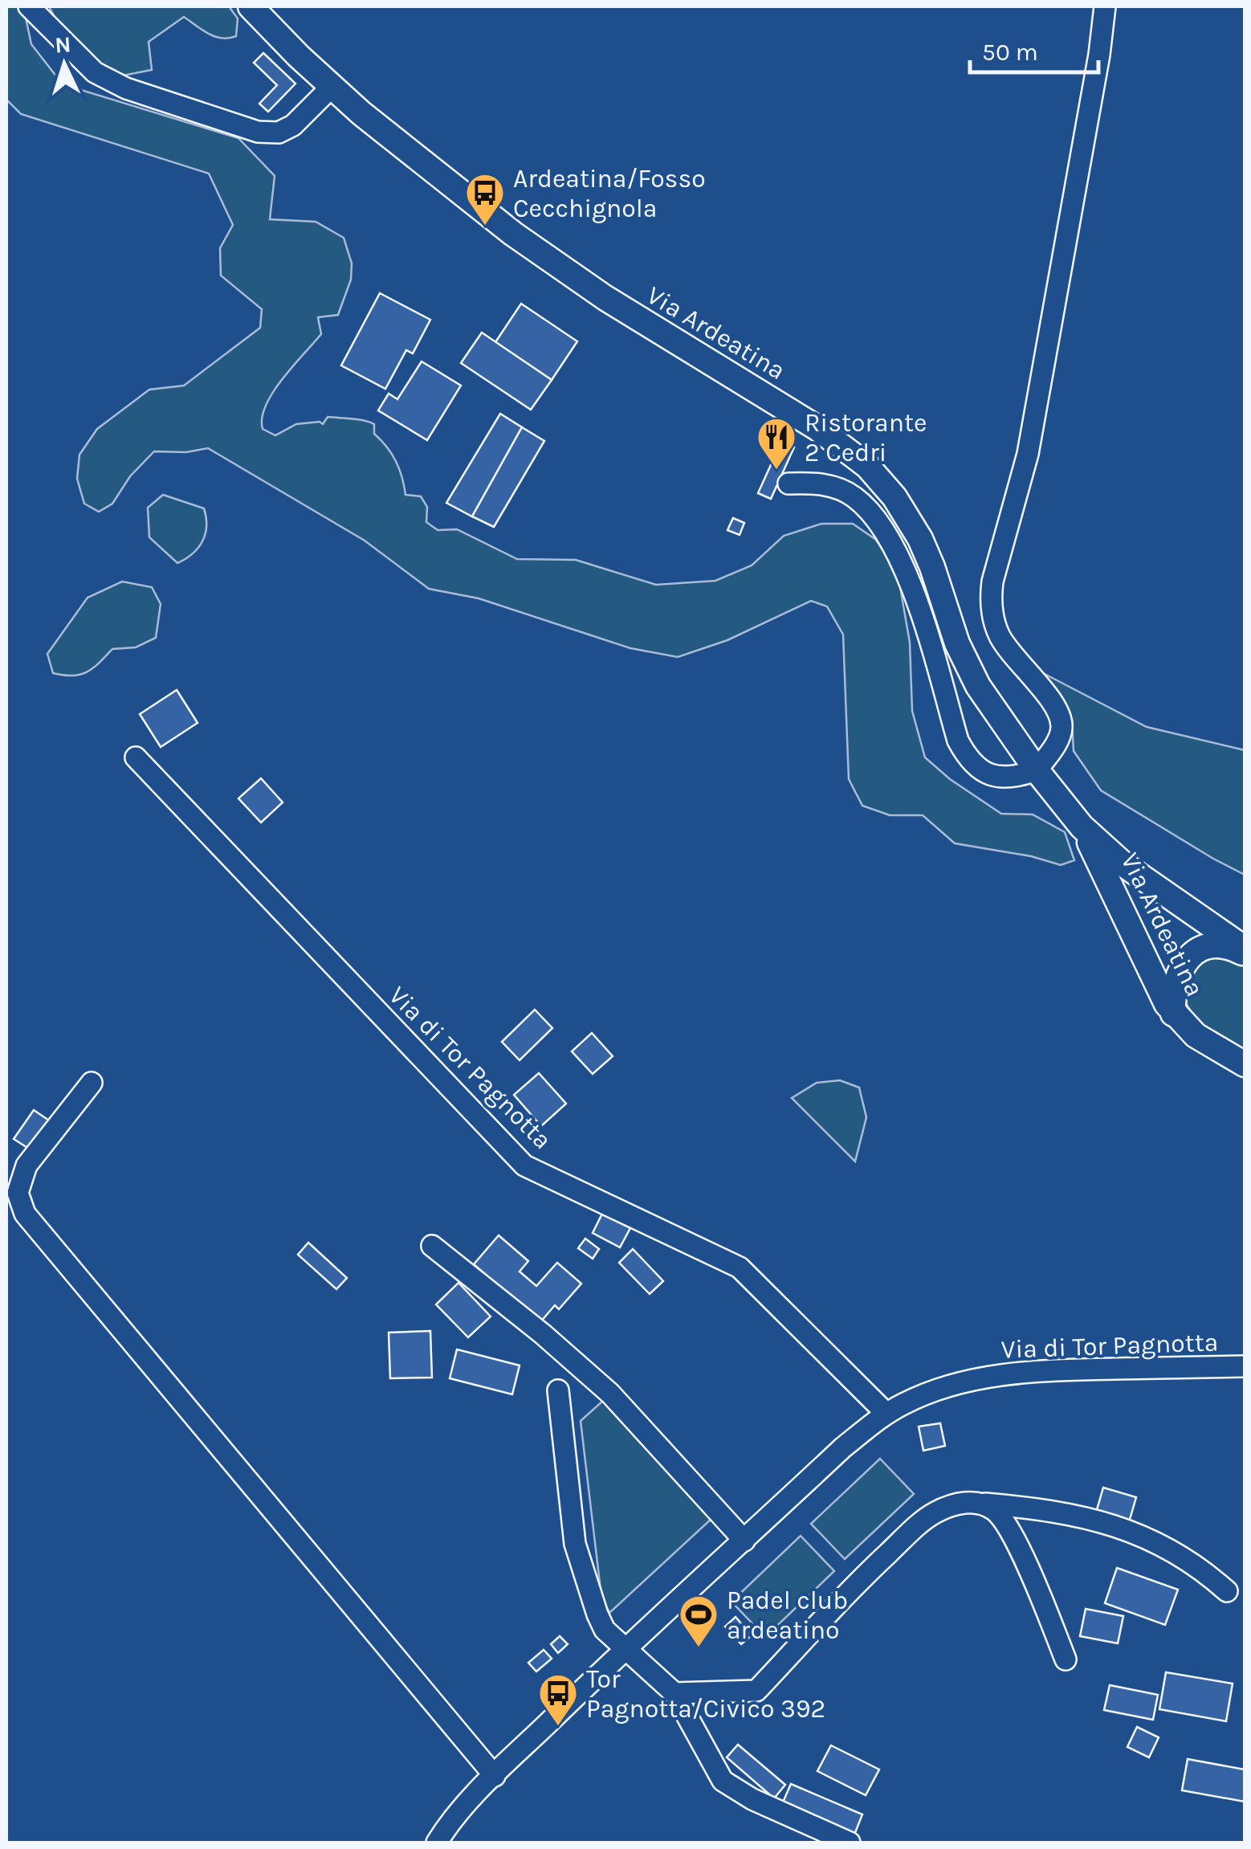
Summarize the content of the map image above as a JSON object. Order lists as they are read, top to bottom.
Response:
{
  "streets": {
    "main road": ["Via Ardeatina"],
    "street": ["Via di Tor Pagnotta"]
  },
  "places": {
    "bus stop": ["Ardeatina/Fosso Cecchignola", "Tor Pagnotta/Civico 392"],
    "restaurant": ["Ristorante 2 Cedri"],
    "sports": ["Padel club ardeatino"]
  },
  "scale_bar": "50 m",
  "north": "top"
}
